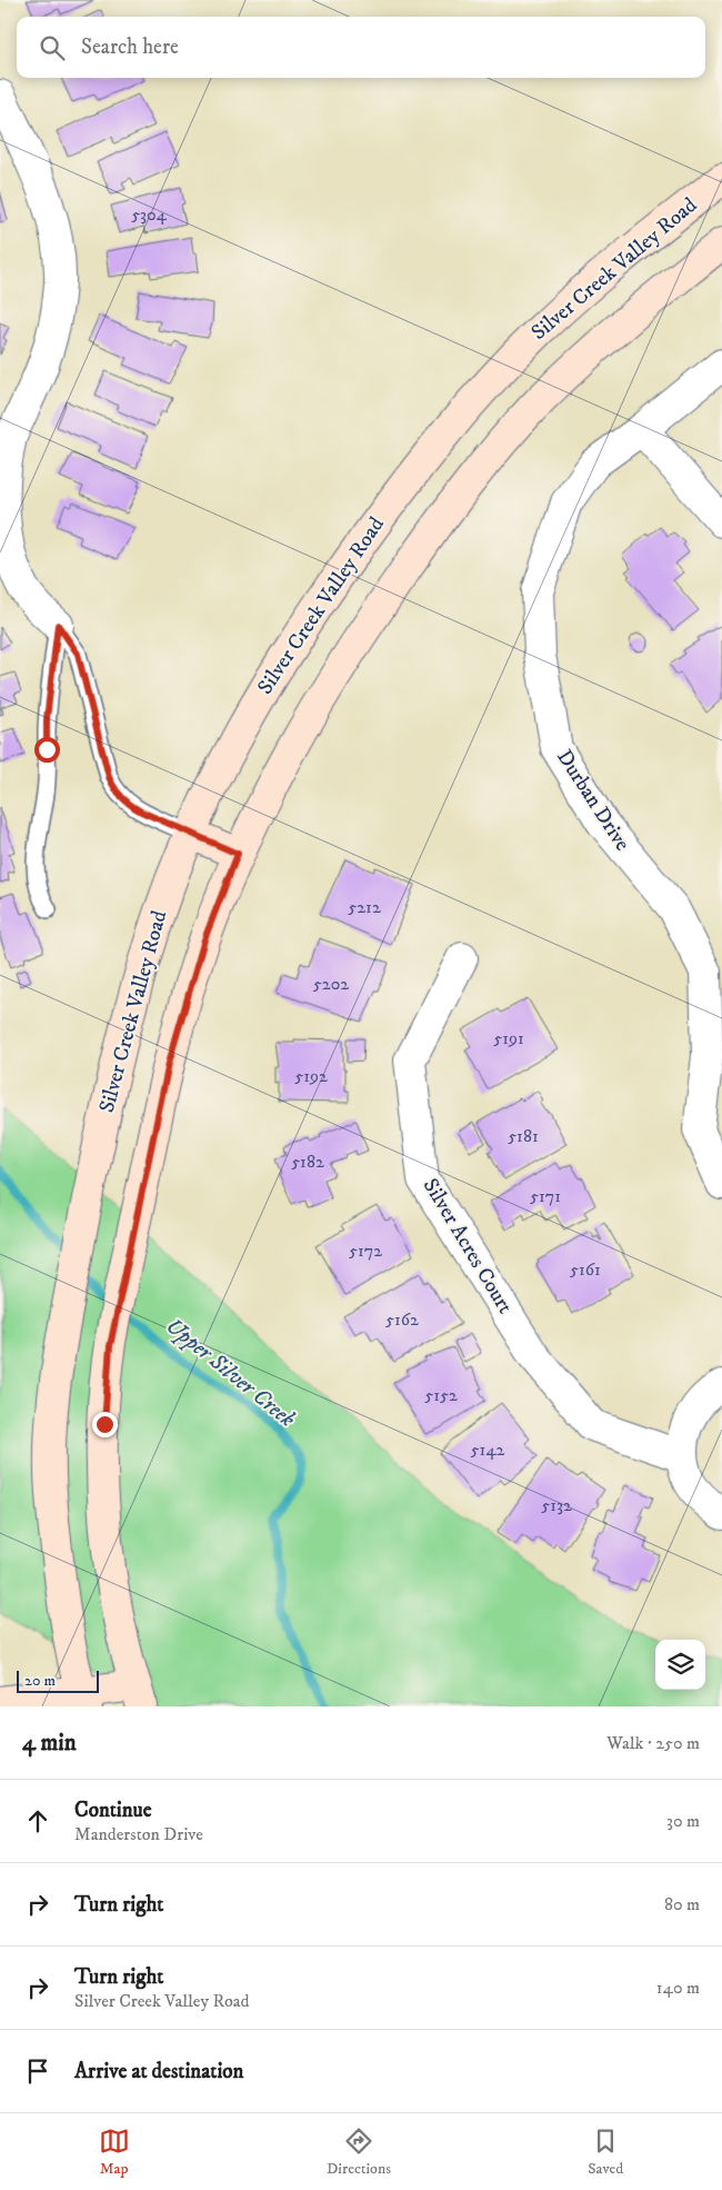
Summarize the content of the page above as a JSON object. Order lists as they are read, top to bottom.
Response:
{
  "streets": {
    "main road": ["Silver Creek Valley Road"],
    "street": ["Durban Drive", "Silver Acres Court"]
  },
  "water": ["Upper Silver Creek"],
  "house_numbers": [
    "5304",
    "5212",
    "5202",
    "5191",
    "5192",
    "5181",
    "5182",
    "5171",
    "5172",
    "5161",
    "5162",
    "5152",
    "5142",
    "5132"
  ],
  "scale_bar": "20 m",
  "page": {
    "search": "Search here",
    "scale": "20 m",
    "heading": ["4 min", "Walk · 250 m"],
    "list": [
      ["Continue", "Manderston Drive", "30 m"],
      ["Turn right", "80 m"],
      ["Turn right", "Silver Creek Valley Road", "140 m"],
      "Arrive at destination"
    ],
    "nav": ["Map", "Directions", "Saved"]
  }
}
